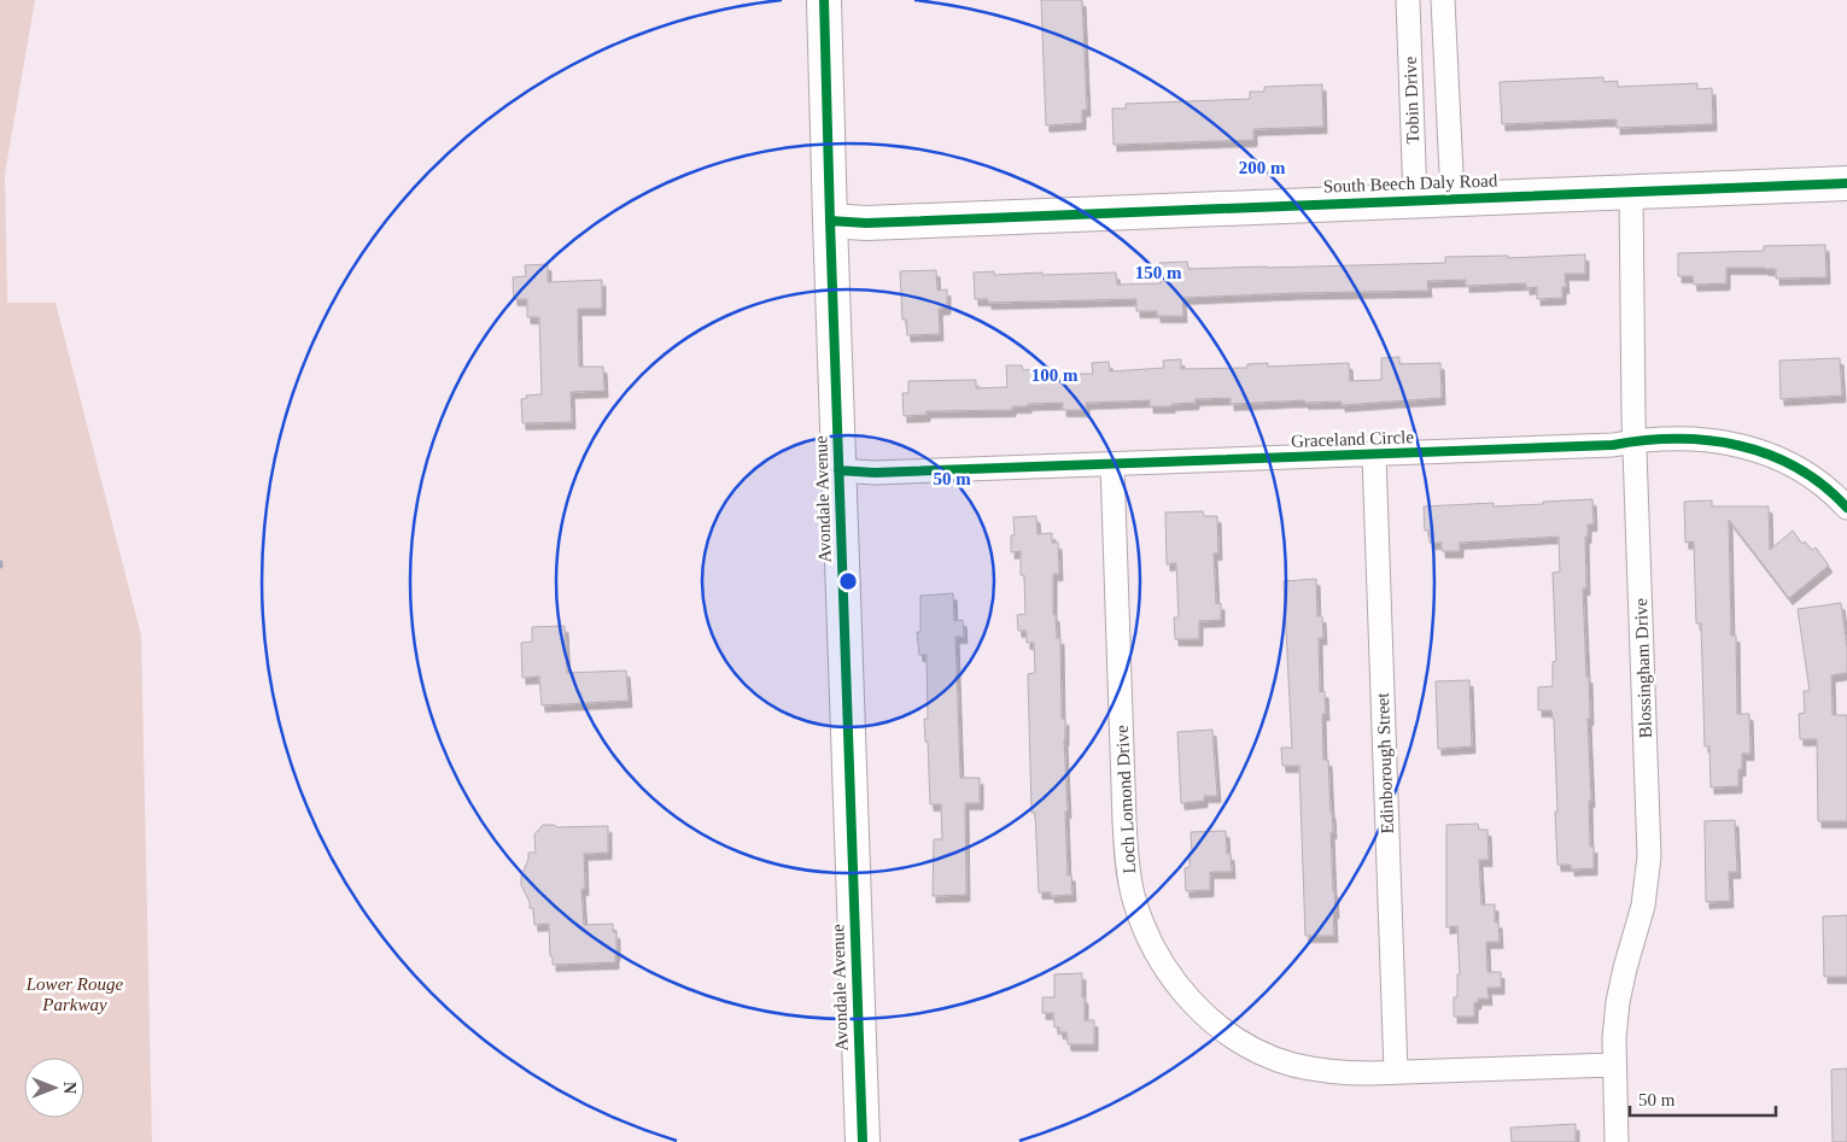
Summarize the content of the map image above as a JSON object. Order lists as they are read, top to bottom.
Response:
{
  "streets": {
    "street": [
      "Tobin Drive",
      "South Beech Daly Road",
      "Graceland Circle",
      "Avondale Avenue",
      "Blossingham Drive",
      "Edinborough Street",
      "Loch Lomond Drive"
    ]
  },
  "crossings": [
    ["Tobin Drive", "South Beech Daly Road"],
    ["South Beech Daly Road", "Avondale Avenue"],
    ["South Beech Daly Road", "Blossingham Drive"],
    ["Graceland Circle", "Avondale Avenue"],
    ["Graceland Circle", "Blossingham Drive"],
    ["Graceland Circle", "Edinborough Street"],
    ["Graceland Circle", "Loch Lomond Drive"],
    ["Blossingham Drive", "Loch Lomond Drive"],
    ["Edinborough Street", "Loch Lomond Drive"]
  ],
  "parks": ["Lower Rouge Parkway"],
  "scale_bar": "50 m",
  "north": "right",
  "rings": [
    "200 m",
    "150 m",
    "100 m",
    "50 m"
  ]
}
